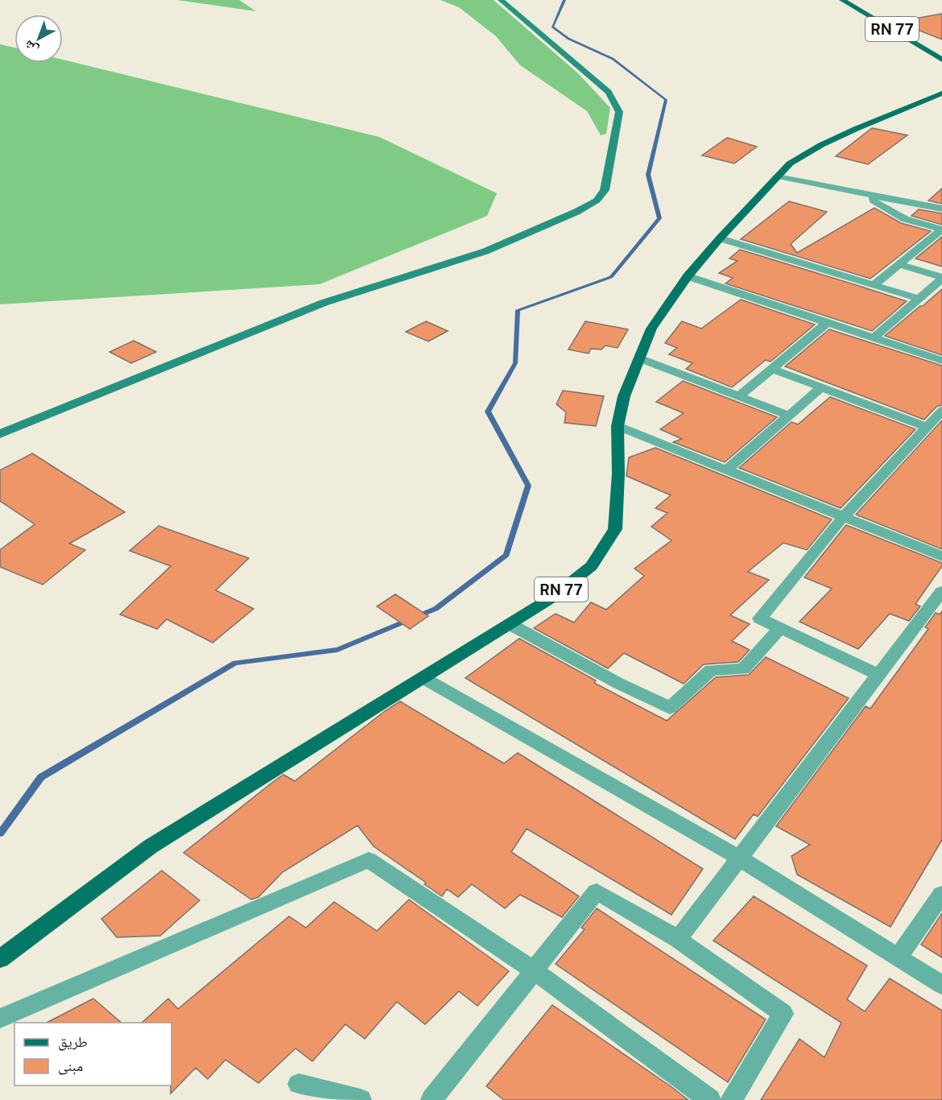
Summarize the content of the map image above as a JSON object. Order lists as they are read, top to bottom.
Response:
{
  "streets": {
    "main road": ["RN 77"]
  },
  "legend": ["طريق", "مبنى"],
  "north": "bottom left"
}
